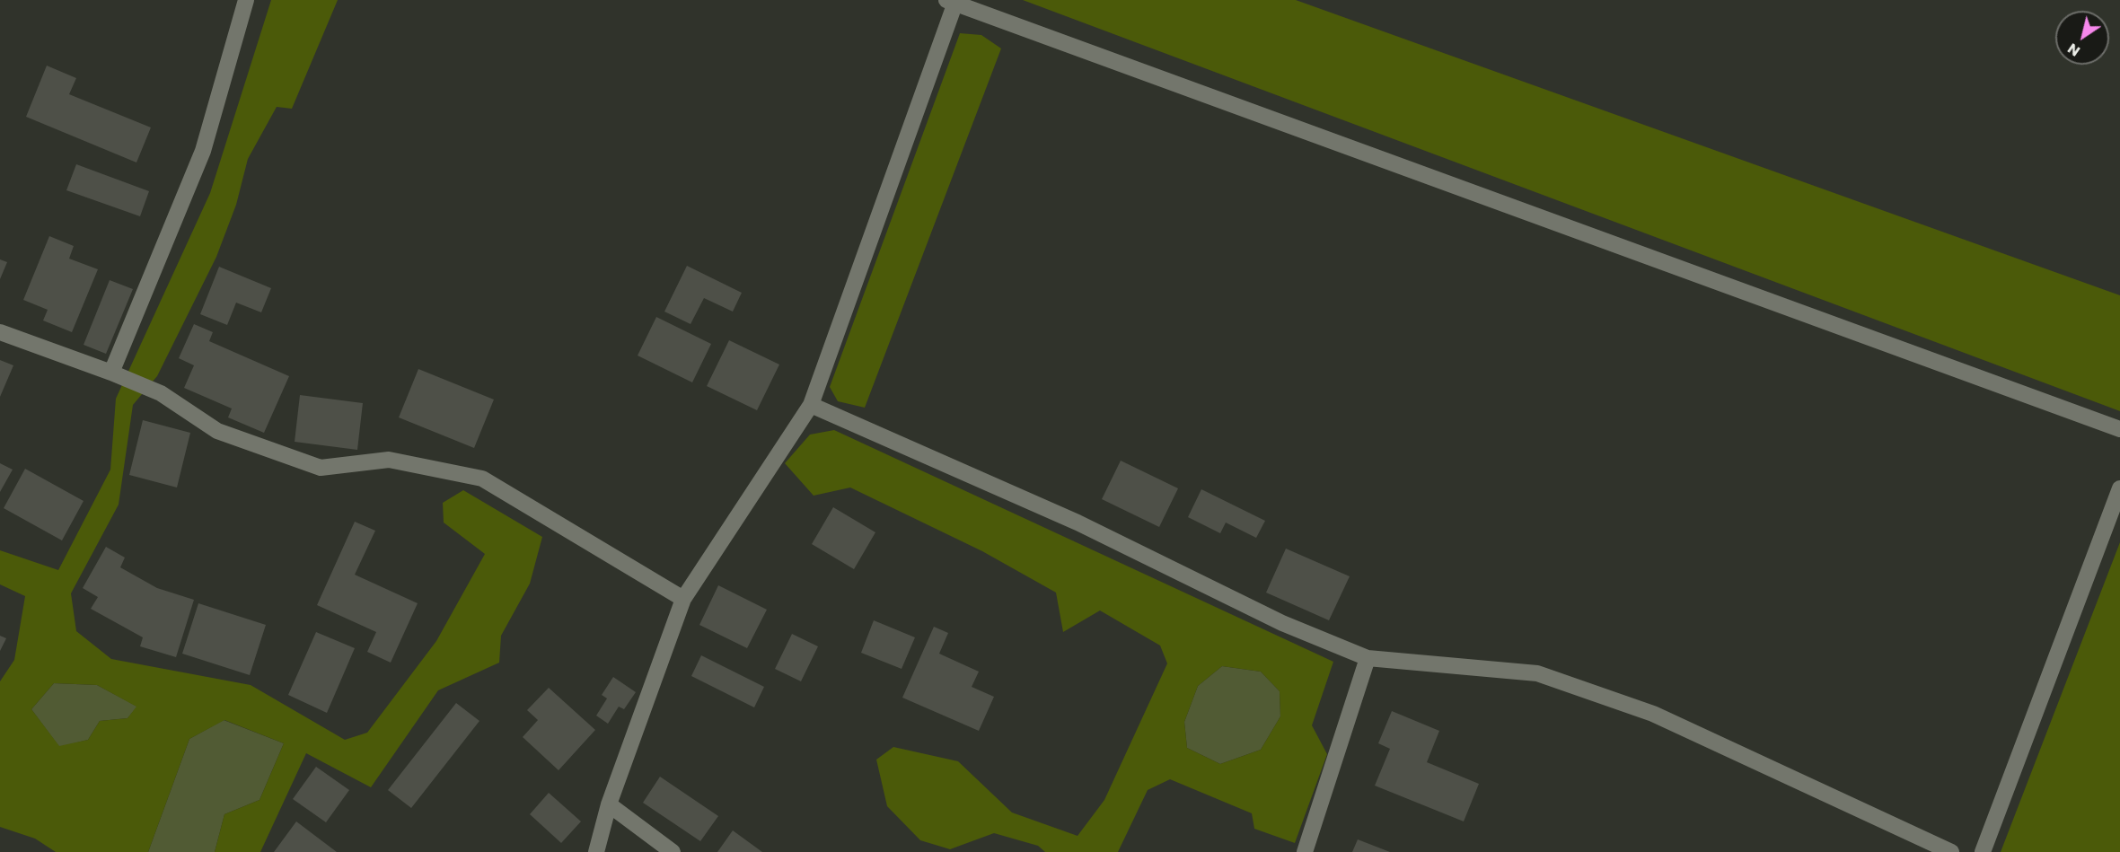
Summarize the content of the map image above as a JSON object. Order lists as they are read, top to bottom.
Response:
{
  "north": "bottom left"
}
